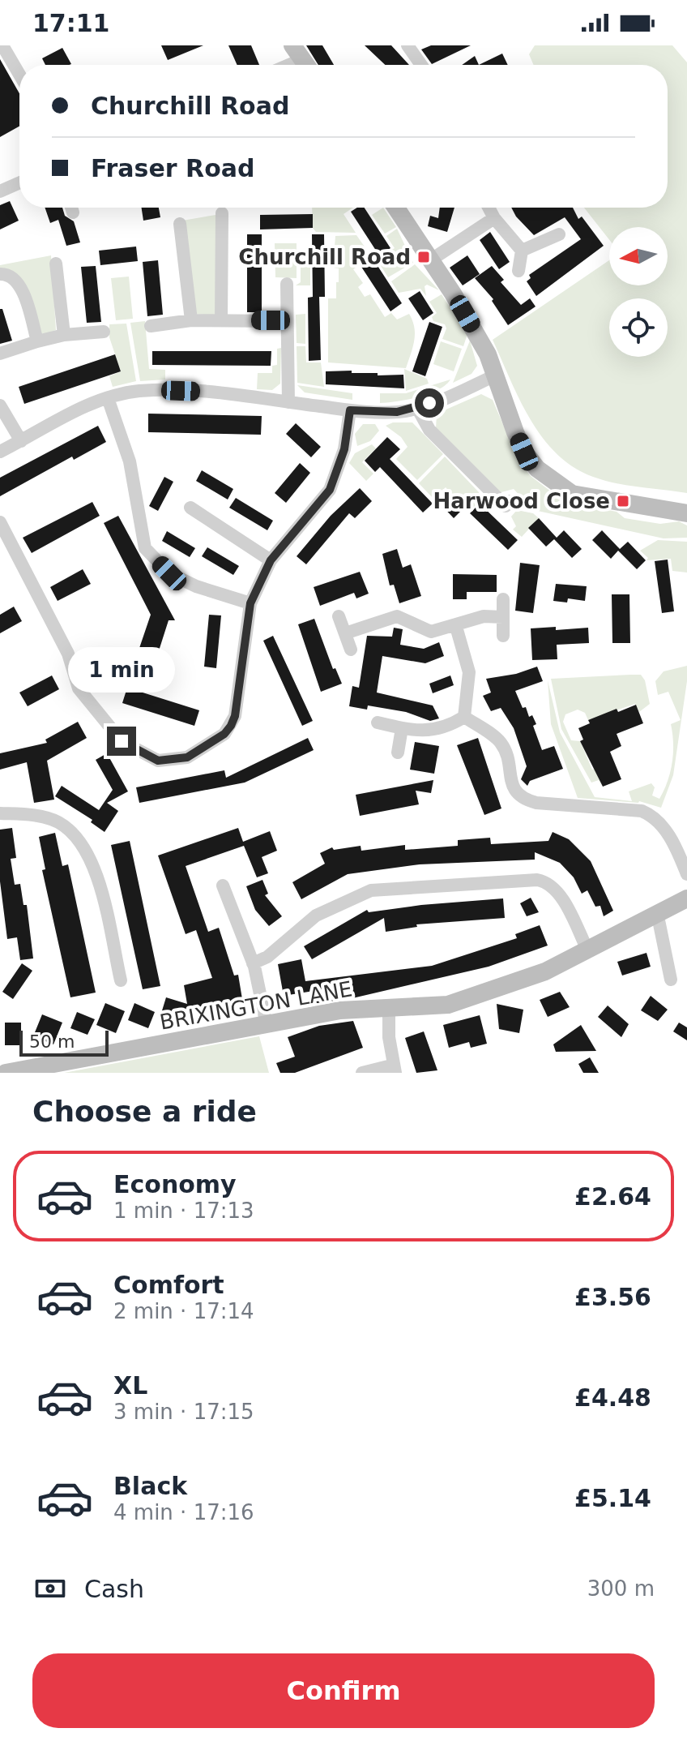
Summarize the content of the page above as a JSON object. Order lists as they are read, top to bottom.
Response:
{
  "streets": {
    "street": ["BRIXINGTON LANE"]
  },
  "places": {
    "transit": ["Churchill Road", "Harwood Close"]
  },
  "scale_bar": "50 m",
  "north": "left",
  "page": {
    "status": "17:11",
    "banner": ["Churchill Road", "Fraser Road"],
    "bubble": "1 min",
    "scale": "50 m",
    "heading": "Choose a ride",
    "list": [
      {
        "name": "Economy",
        "note": "1 min · 17:13",
        "value": "£2.64"
      },
      {
        "name": "Comfort",
        "note": "2 min · 17:14",
        "value": "£3.56"
      },
      {
        "name": "XL",
        "note": "3 min · 17:15",
        "value": "£4.48"
      },
      {
        "name": "Black",
        "note": "4 min · 17:16",
        "value": "£5.14"
      }
    ],
    "pay": ["Cash", "300 m"],
    "buttons": "Confirm"
  }
}
